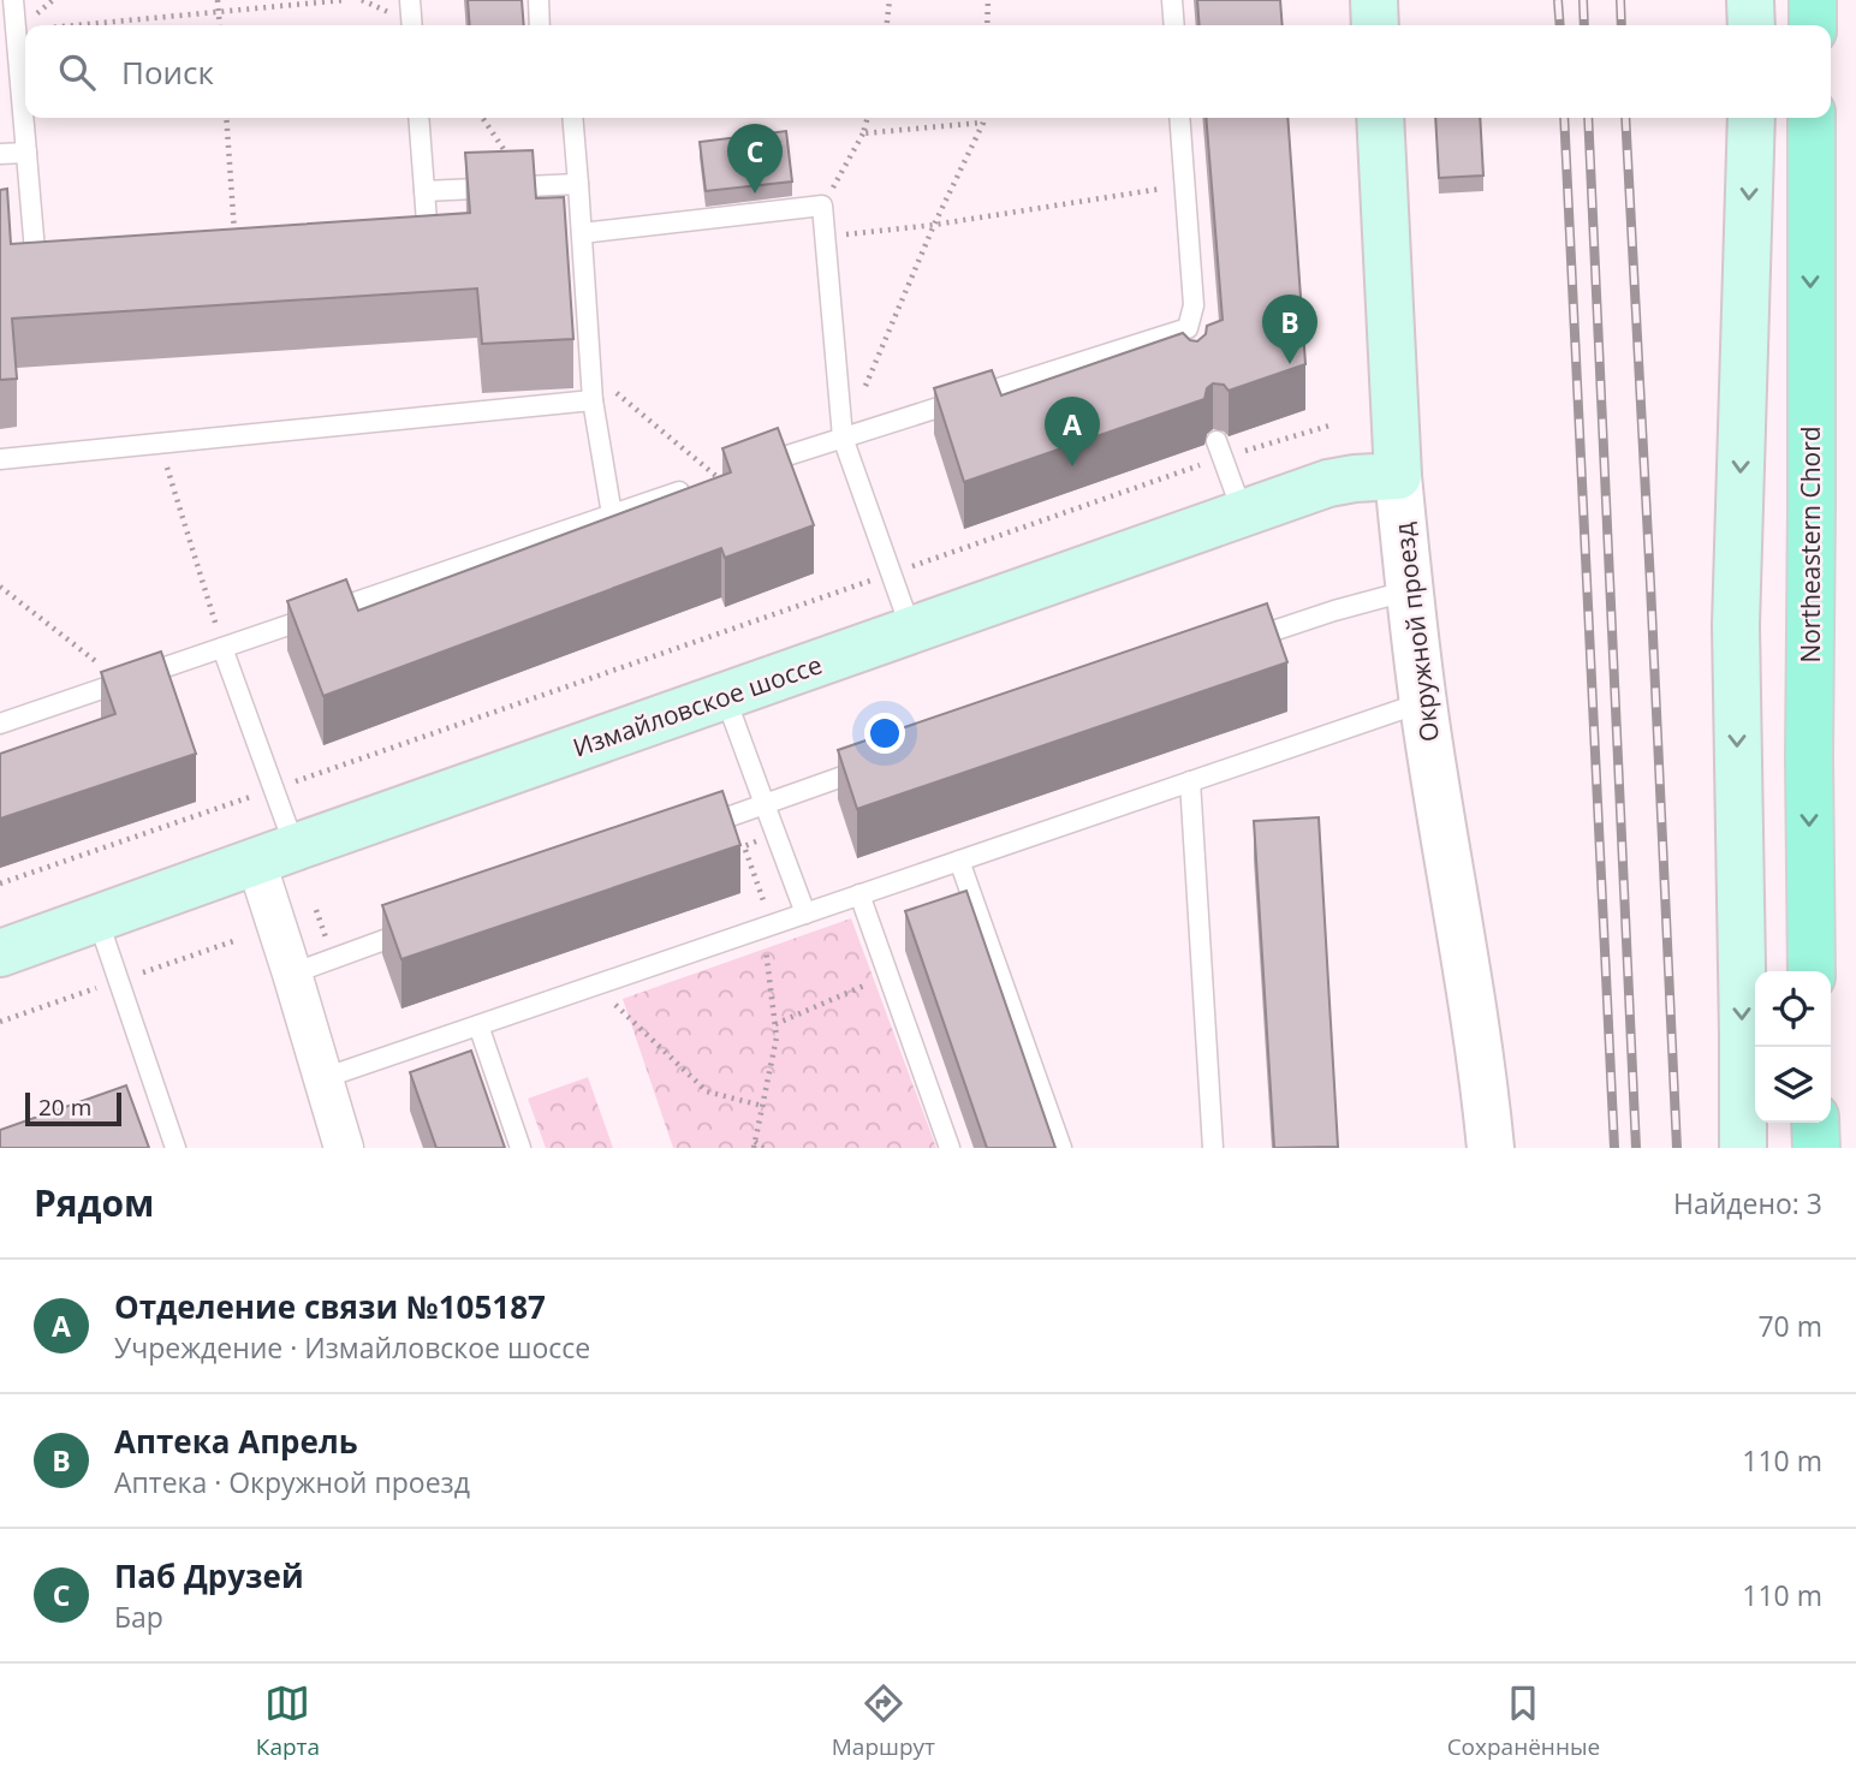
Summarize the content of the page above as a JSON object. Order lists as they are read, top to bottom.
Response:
{
  "streets": {
    "main road": ["Northeastern Chord", "Окружной проезд", "Измайловское шоссе"]
  },
  "crossings": [
    ["Окружной проезд", "Измайловское шоссе"]
  ],
  "scale_bar": "20 m",
  "page": {
    "search": "Поиск",
    "pins": ["C", "B", "A"],
    "scale": "20 m",
    "heading": ["Рядом", "Найдено: 3"],
    "list": [
      {
        "mark": "A",
        "name": "Отделение связи №105187",
        "note": "Учреждение · Измайловское шоссе",
        "value": "70 m"
      },
      {
        "mark": "B",
        "name": "Аптека Апрель",
        "note": "Аптека · Окружной проезд",
        "value": "110 m"
      },
      {
        "mark": "C",
        "name": "Паб Друзей",
        "note": "Бар",
        "value": "110 m"
      }
    ],
    "nav": ["Карта", "Маршрут", "Сохранённые"]
  }
}
